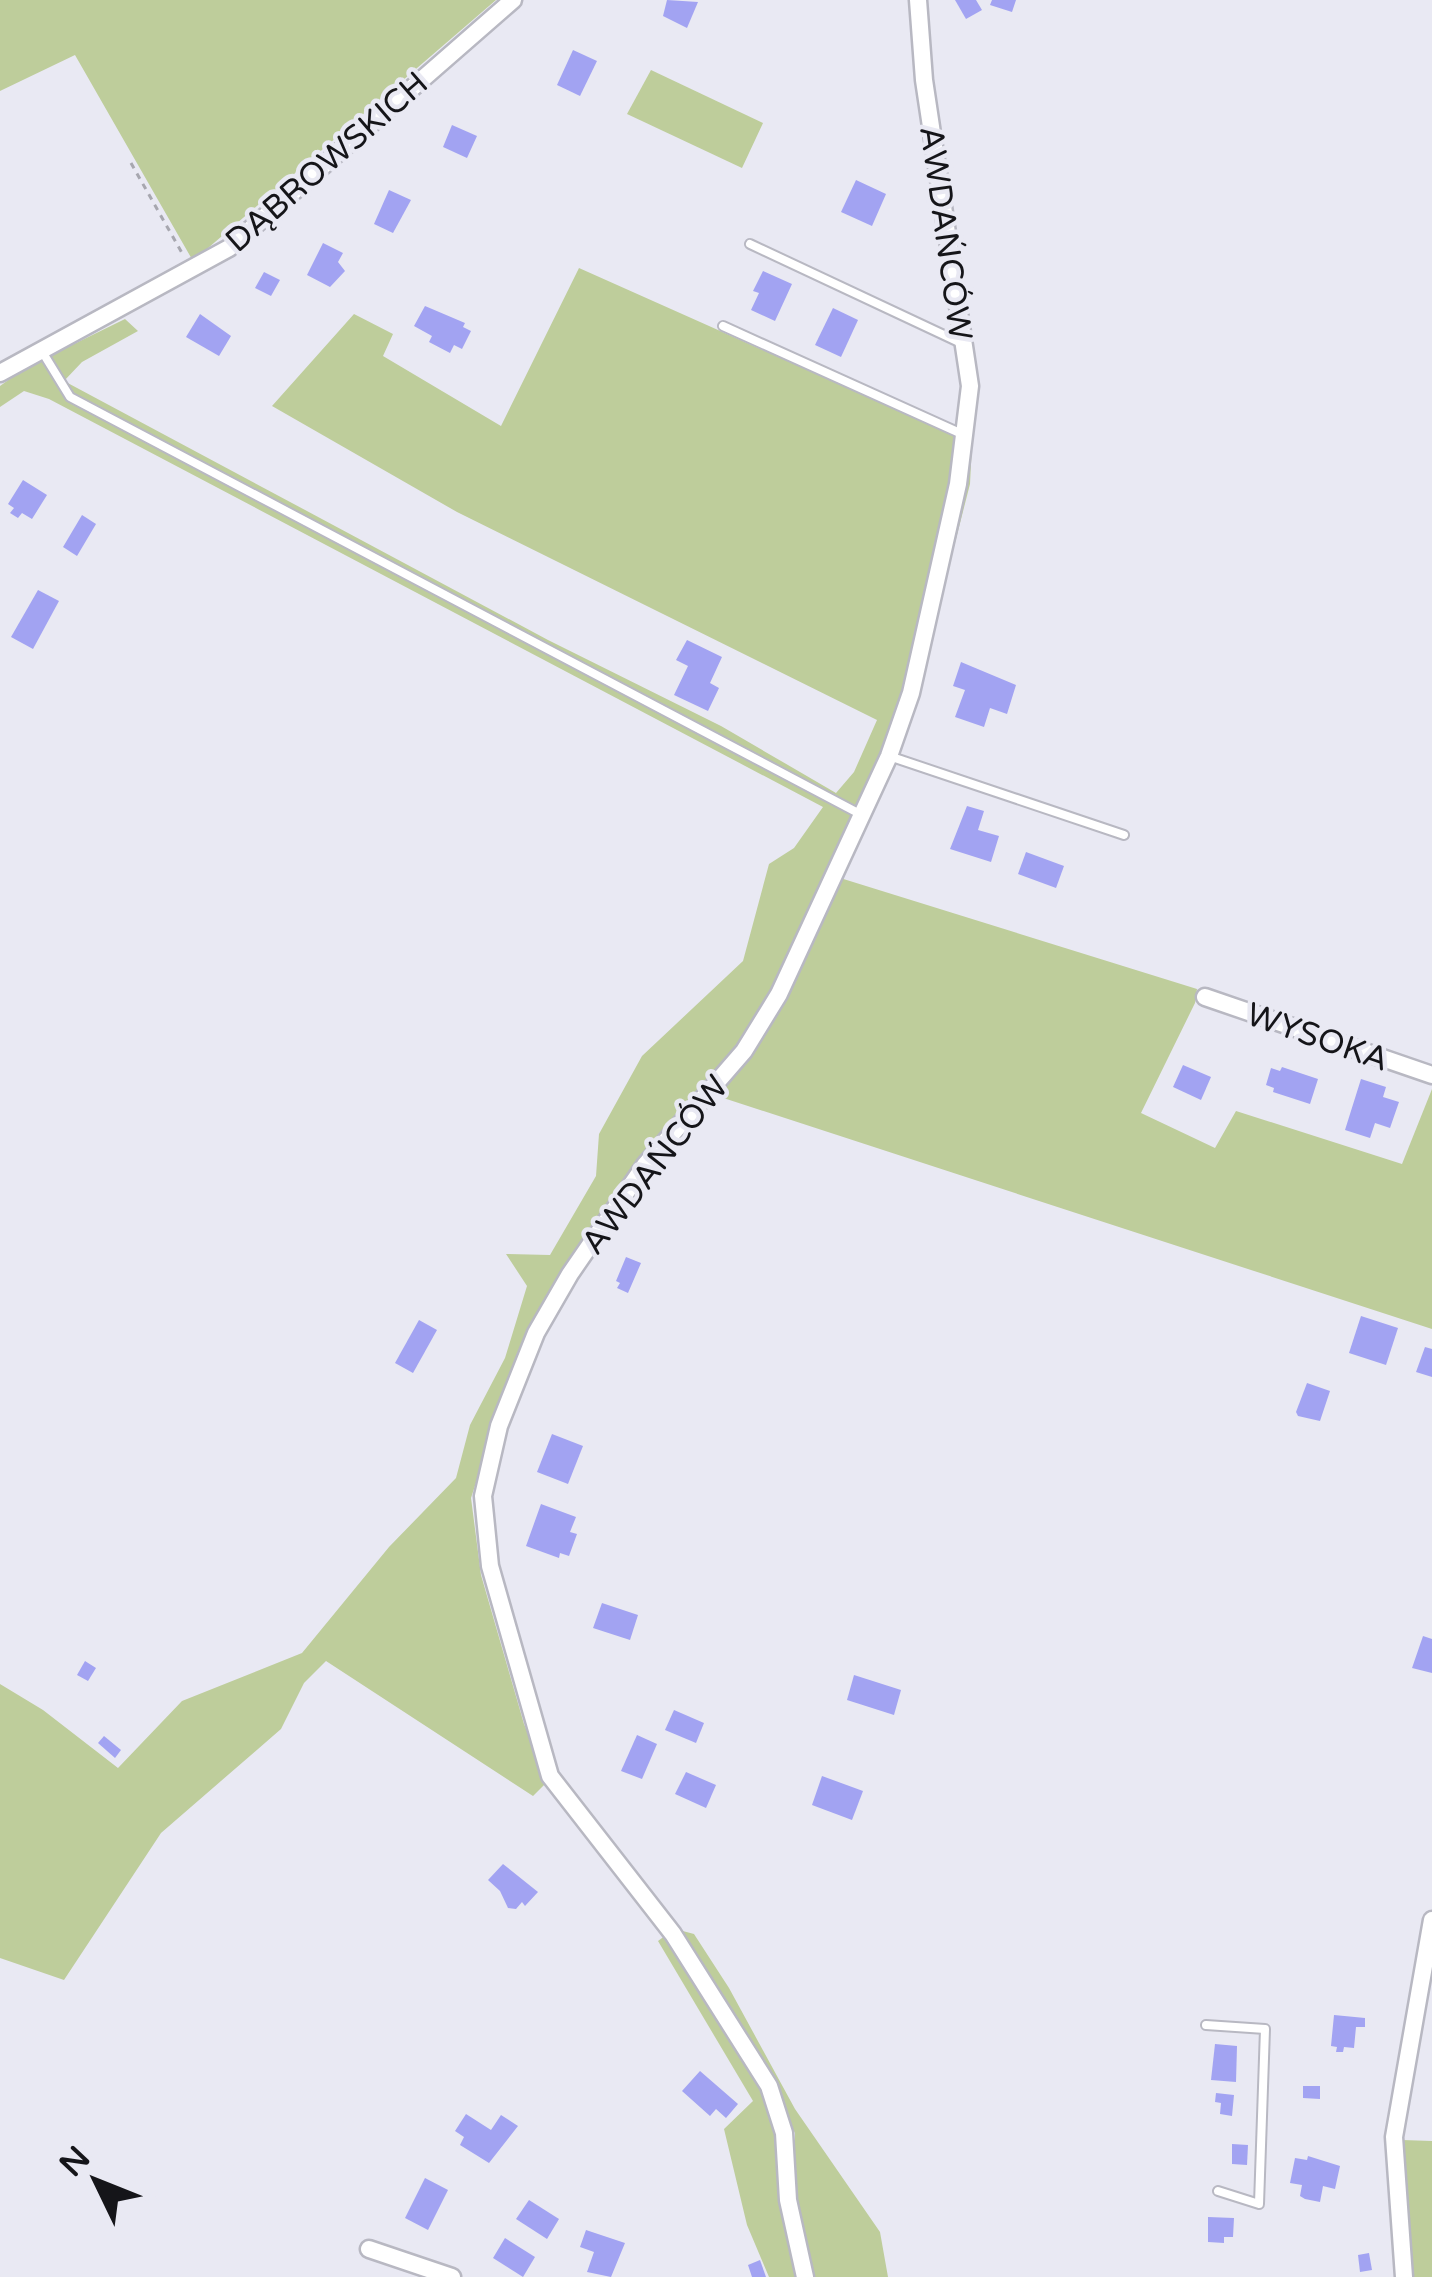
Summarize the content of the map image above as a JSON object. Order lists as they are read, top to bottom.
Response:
{
  "streets": {
    "street": ["DĄBROWSKICH", "AWDAŃCÓW", "WYSOKA"]
  },
  "north": "top left"
}
